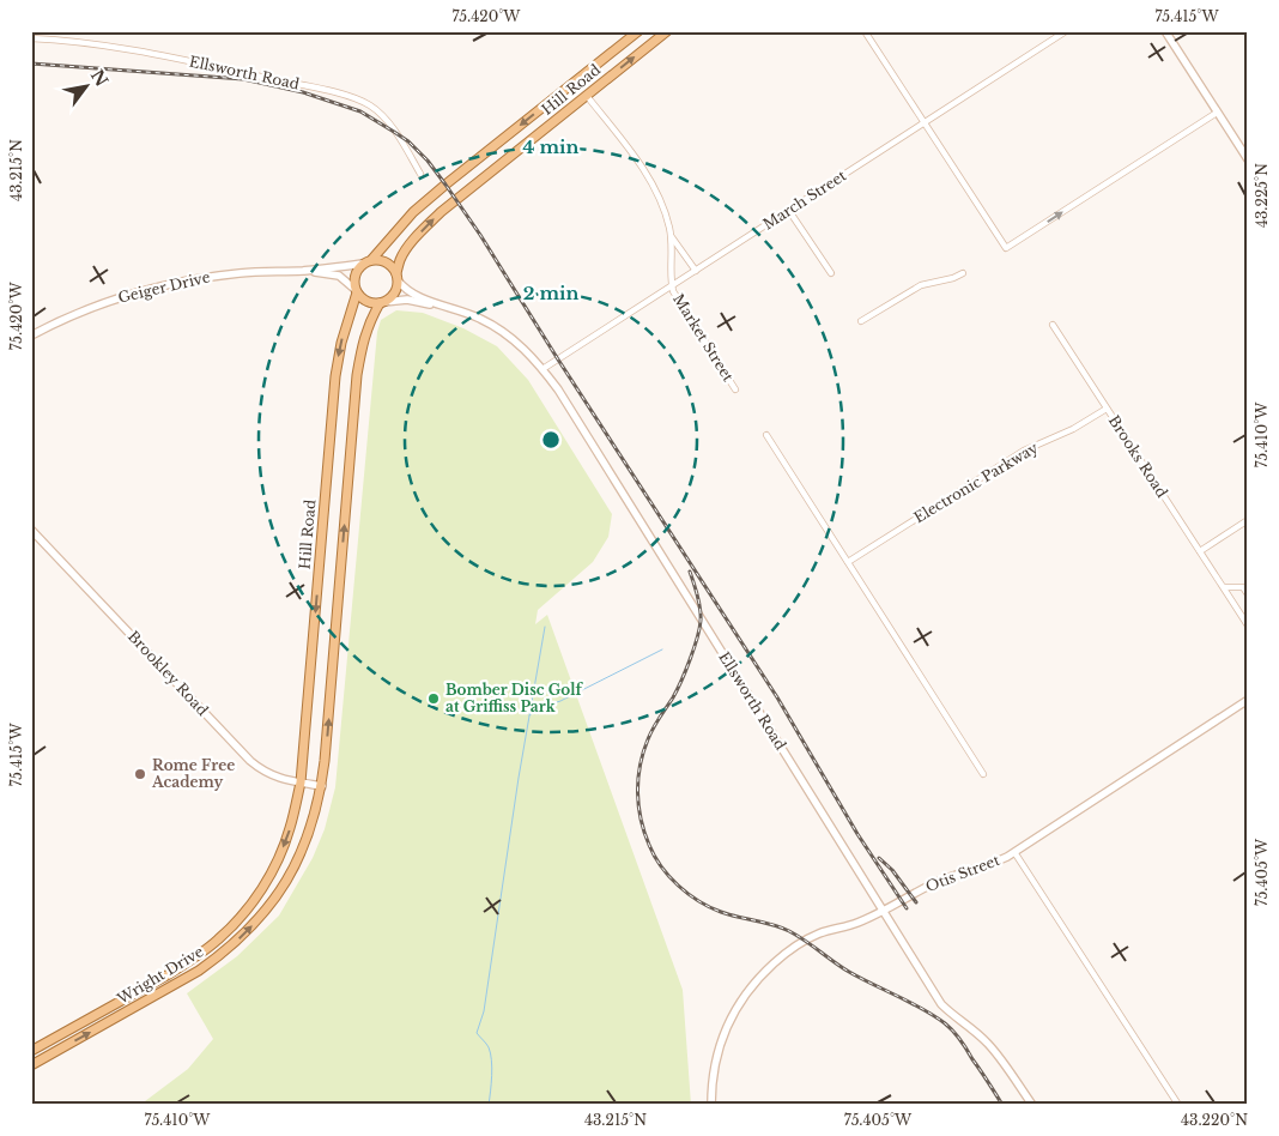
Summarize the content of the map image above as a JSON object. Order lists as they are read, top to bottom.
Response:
{
  "streets": {
    "main road": ["Hill Road", "Wright Drive"],
    "street": [
      "Ellsworth Road",
      "March Street",
      "Geiger Drive",
      "Market Street",
      "Brooks Road",
      "Electronic Parkway",
      "Brookley Road",
      "Otis Street"
    ]
  },
  "crossings": [
    ["Ellsworth Road", "Hill Road"],
    ["Ellsworth Road", "March Street"],
    ["Ellsworth Road", "Geiger Drive"],
    ["Ellsworth Road", "Otis Street"],
    ["Hill Road", "Geiger Drive"],
    ["Hill Road", "Market Street"],
    ["Hill Road", "Brookley Road"],
    ["Hill Road", "Wright Drive"],
    ["March Street", "Market Street"],
    ["Brooks Road", "Electronic Parkway"],
    ["Brookley Road", "Wright Drive"]
  ],
  "places": ["Bomber Disc Golf at Griffiss Park", "Rome Free Academy"],
  "north": "top right",
  "coordinates": [
    "75.420°W",
    "75.415°W",
    "43.215°N",
    "43.225°N",
    "75.410°W",
    "75.405°W",
    "43.220°N"
  ],
  "rings": ["4 min", "2 min"]
}
